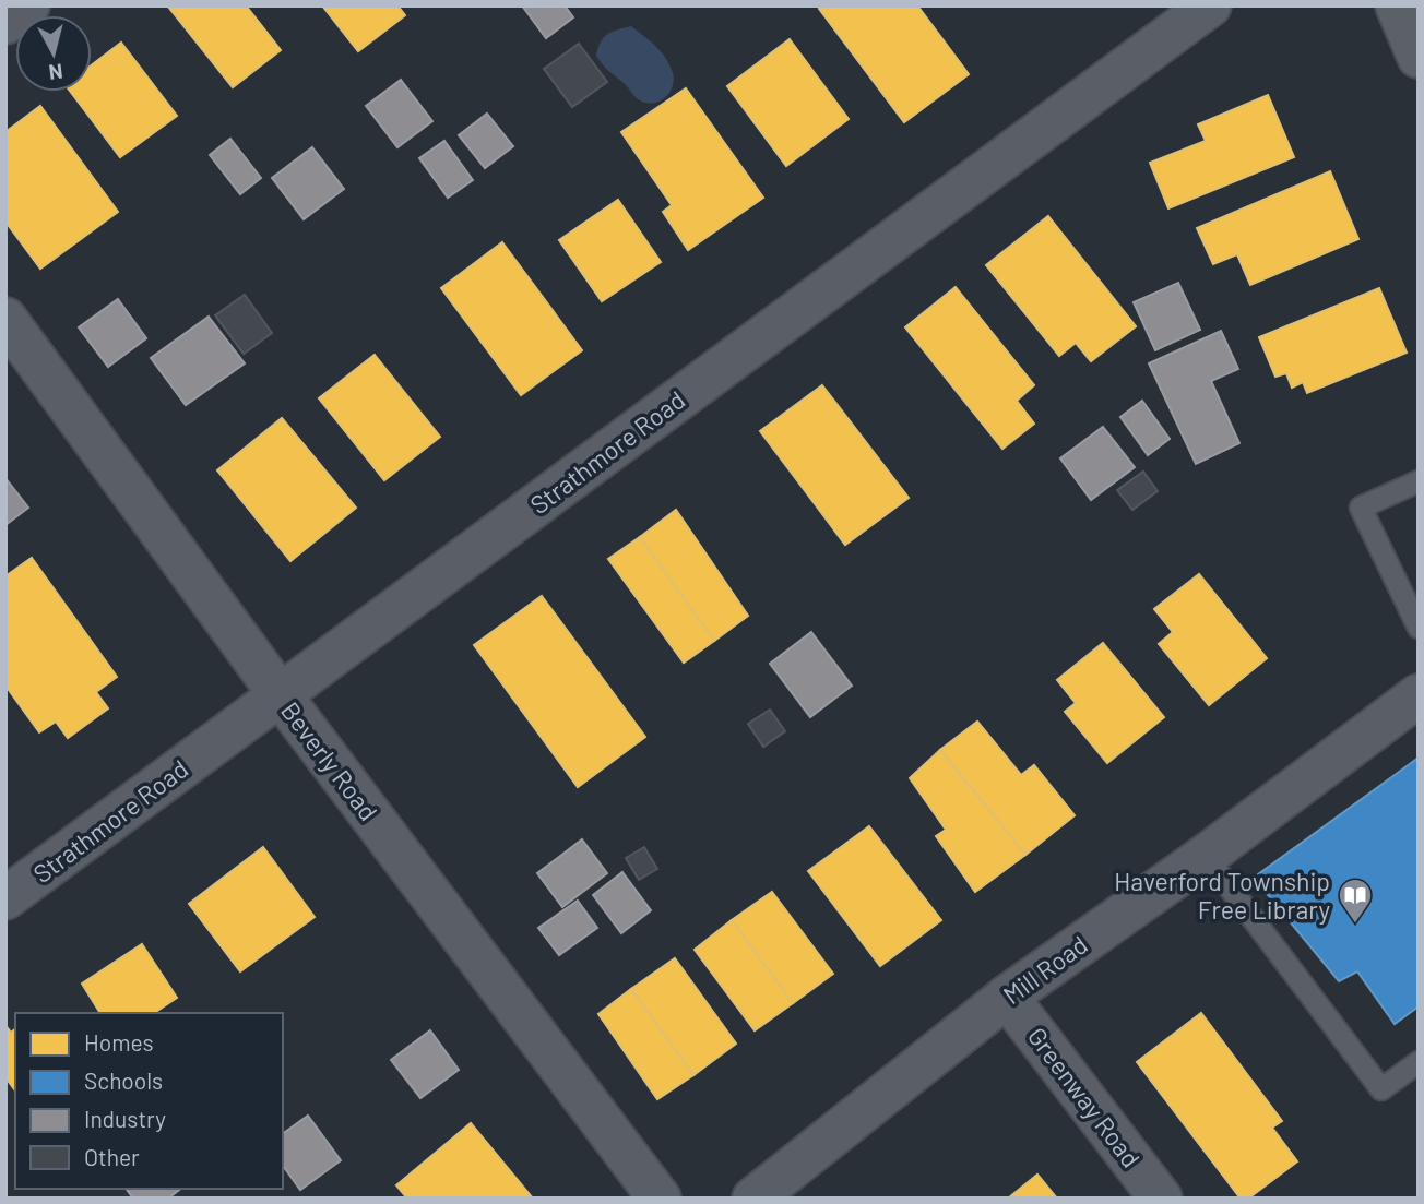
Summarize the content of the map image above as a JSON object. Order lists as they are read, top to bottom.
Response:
{
  "streets": {
    "street": [
      "Strathmore Road",
      "Beverly Road",
      "Mill Road",
      "Greenway Road"
    ]
  },
  "crossings": [
    ["Strathmore Road", "Beverly Road"],
    ["Mill Road", "Greenway Road"]
  ],
  "places": {
    "library": ["Haverford Township Free Library"]
  },
  "legend": [
    "Homes",
    "Schools",
    "Industry",
    "Other"
  ],
  "north": "bottom"
}
